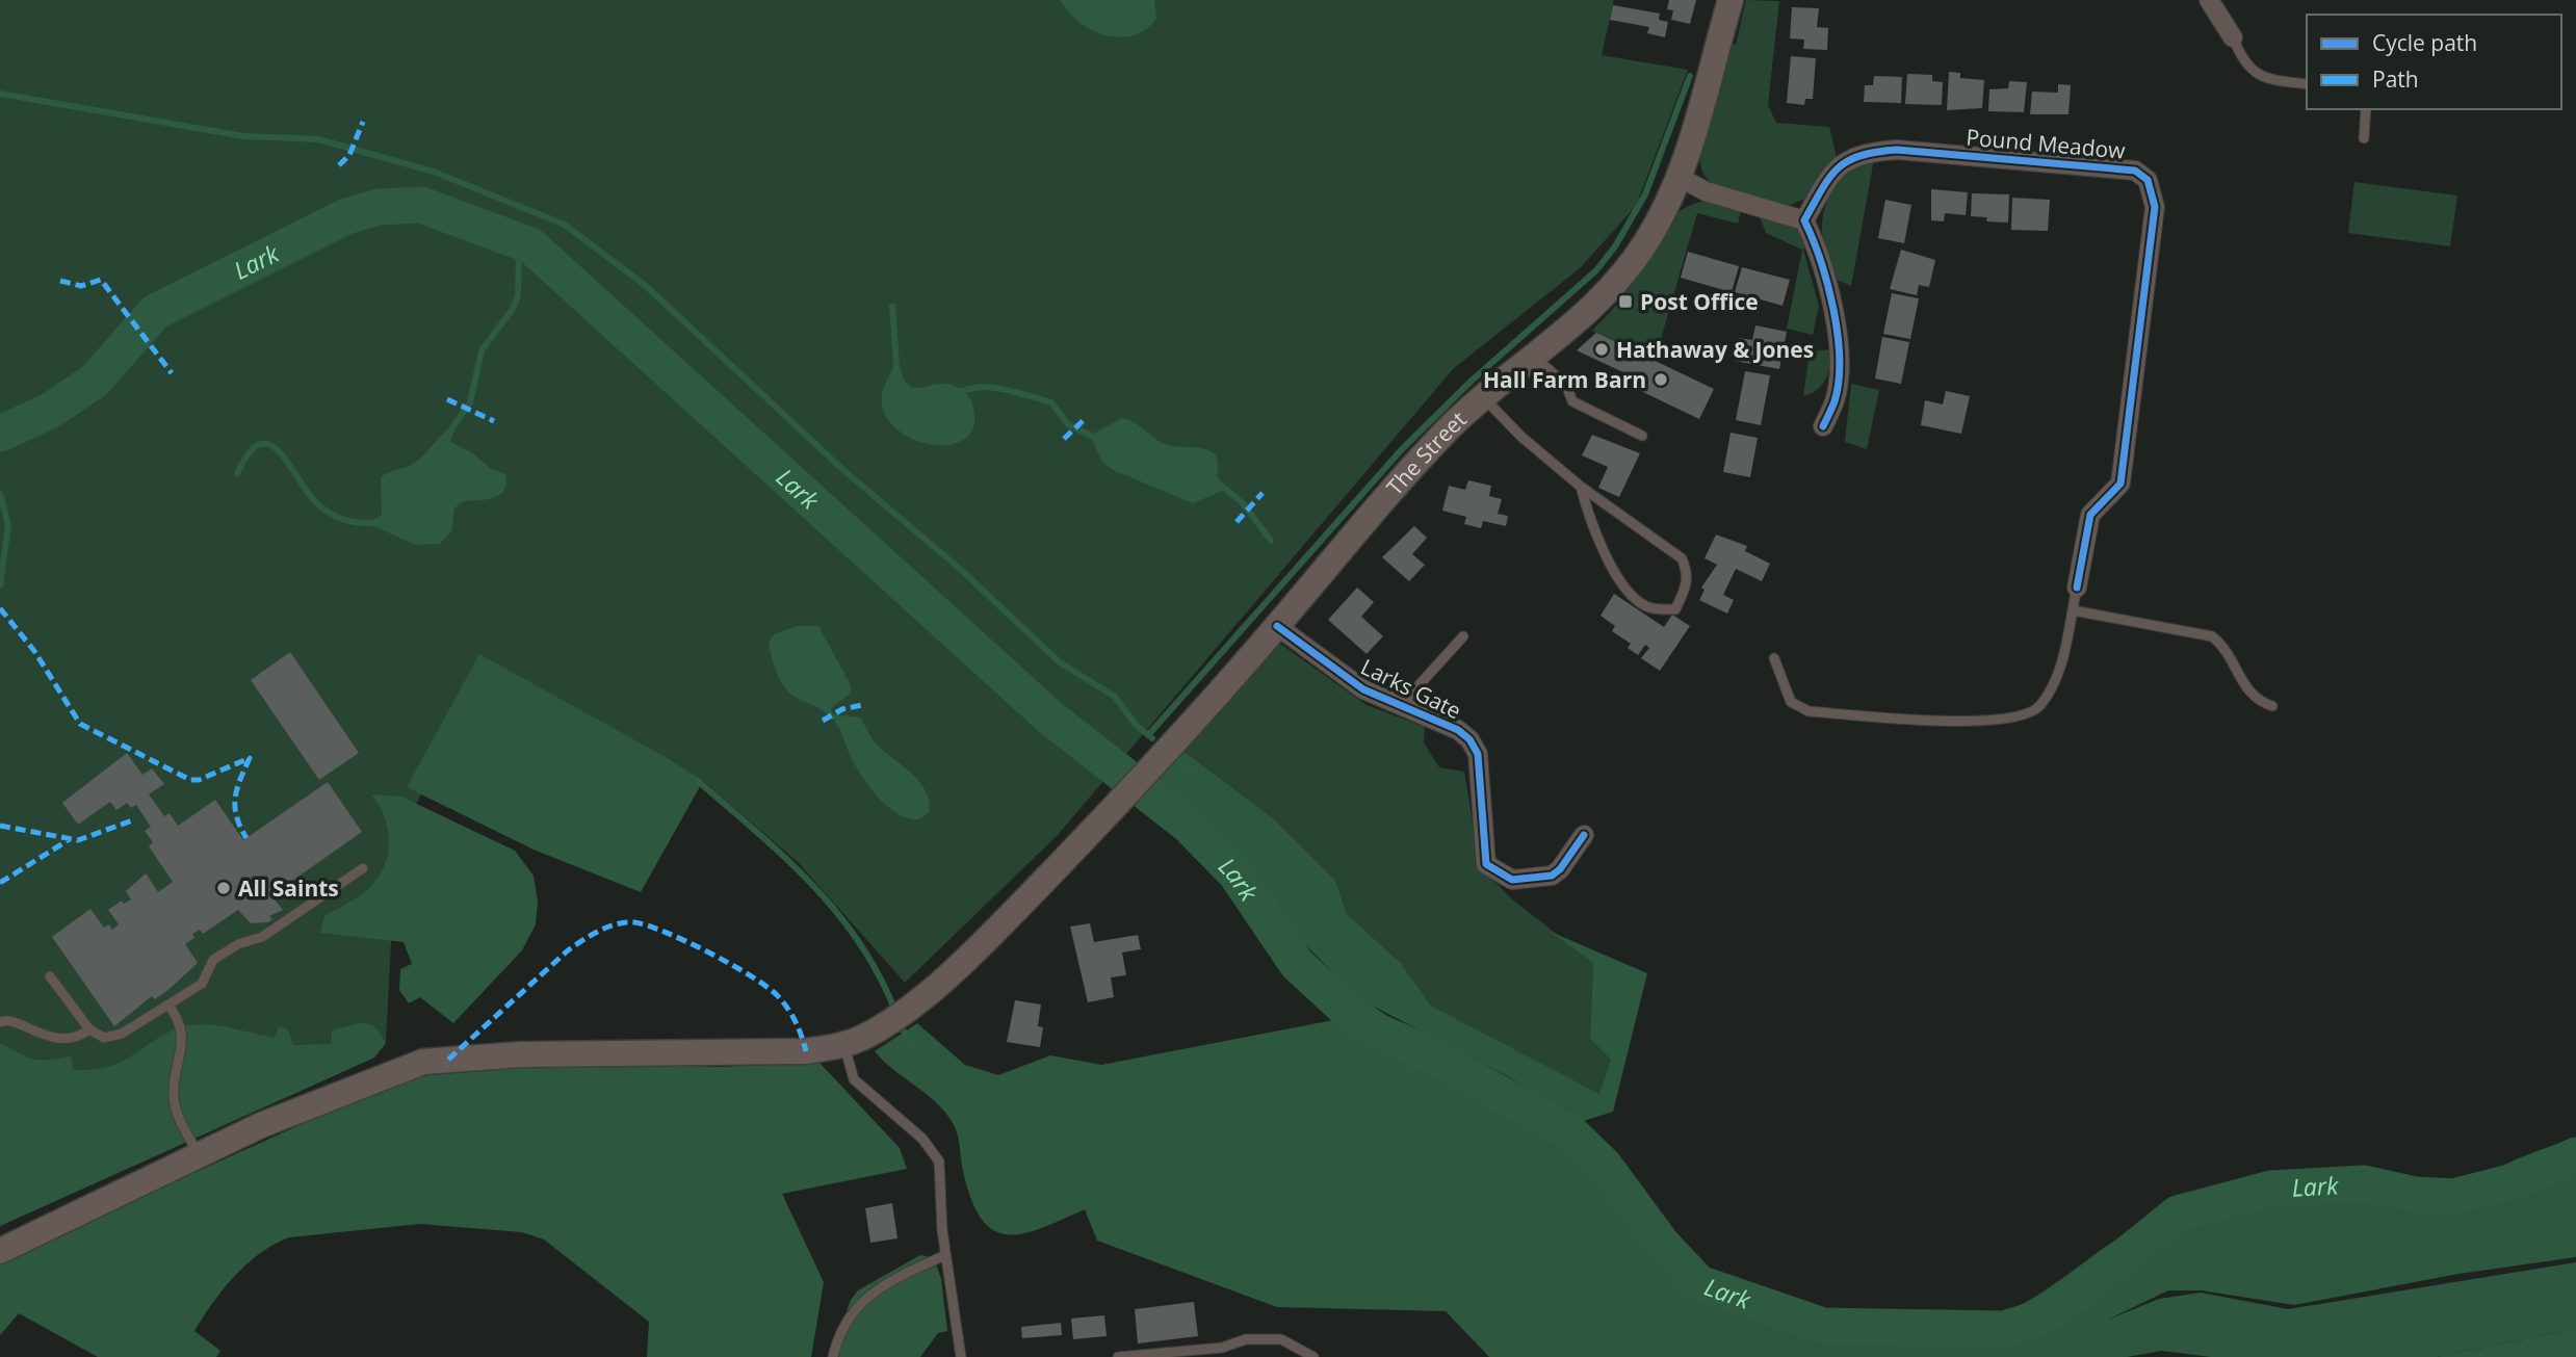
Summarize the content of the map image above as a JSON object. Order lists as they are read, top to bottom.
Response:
{
  "streets": {
    "main road": ["The Street"],
    "street": ["Pound Meadow", "Larks Gate"]
  },
  "crossings": [
    ["The Street", "Larks Gate"]
  ],
  "water": ["Lark"],
  "places": {
    "transit": ["Post Office"],
    "other": ["Hathaway & Jones", "Hall Farm Barn", "All Saints"]
  },
  "legend": ["Cycle path", "Path"]
}
